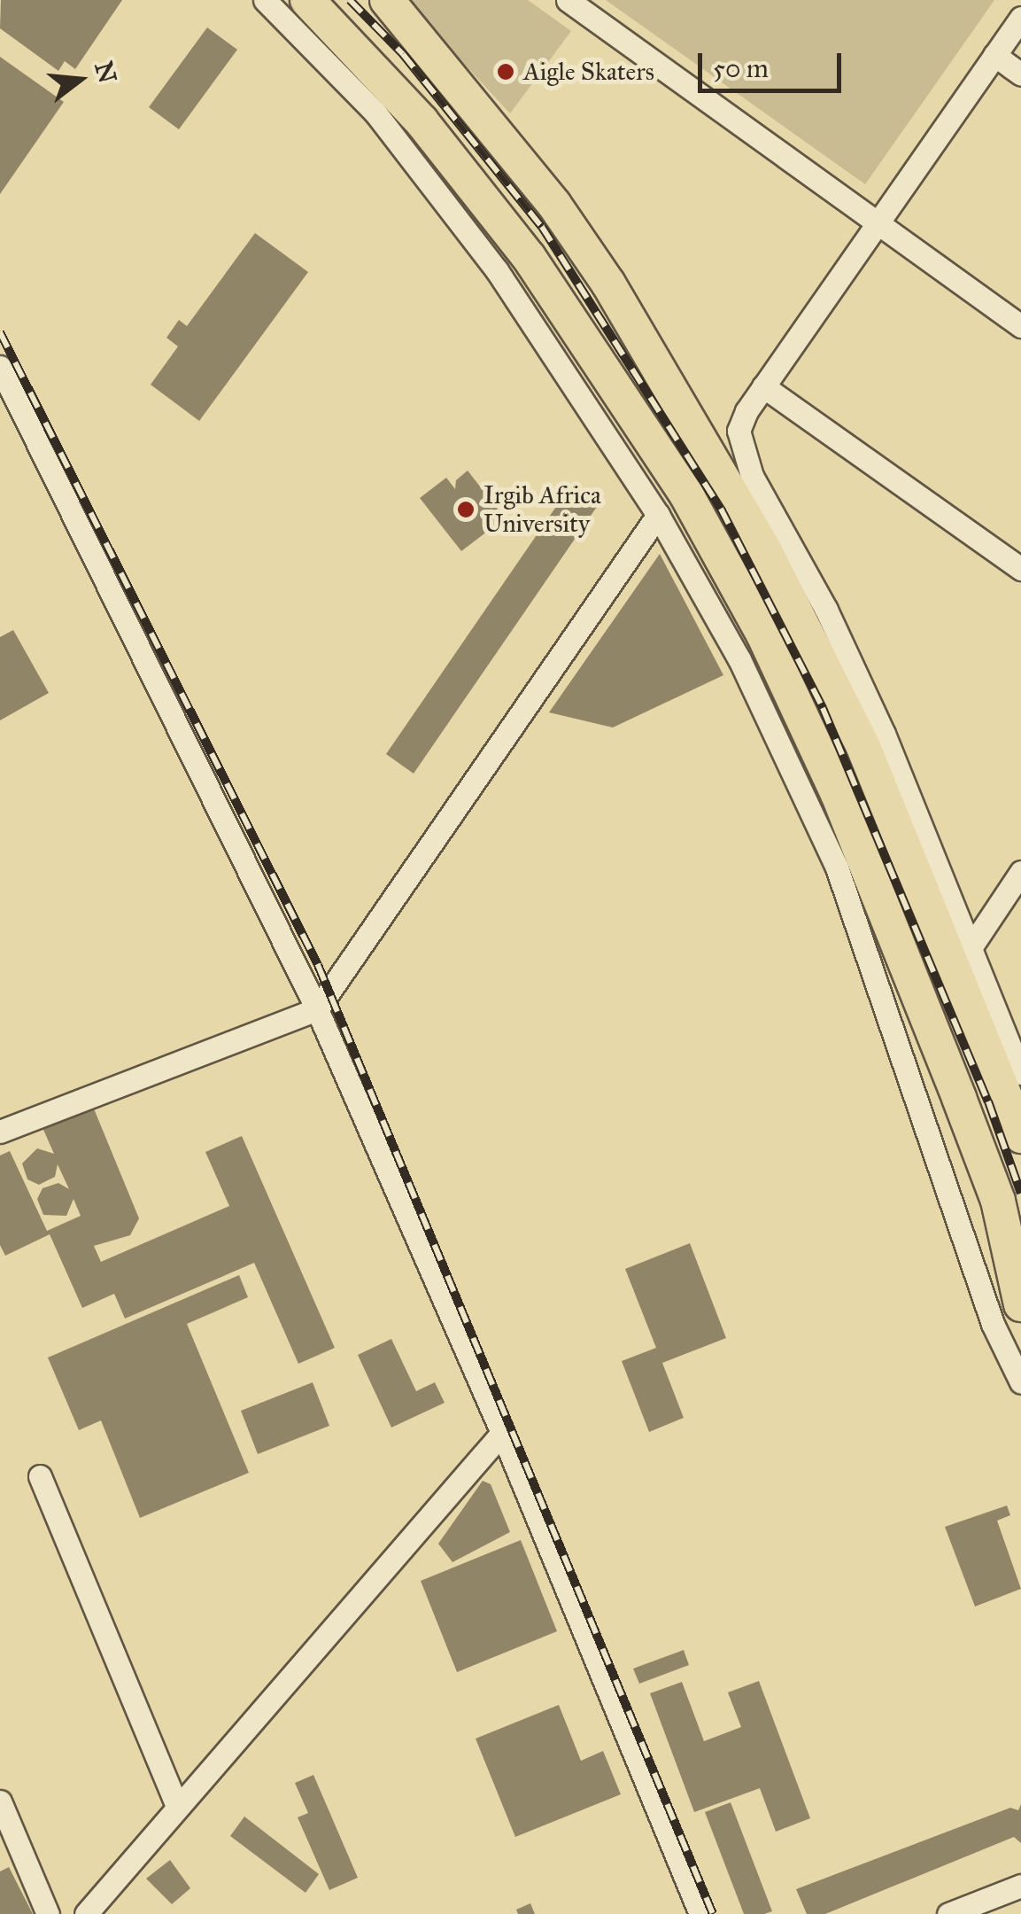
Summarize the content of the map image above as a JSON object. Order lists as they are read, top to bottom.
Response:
{
  "places": ["Aigle Skaters", "Irgib Africa University"],
  "scale_bar": "50 m",
  "north": "right"
}
